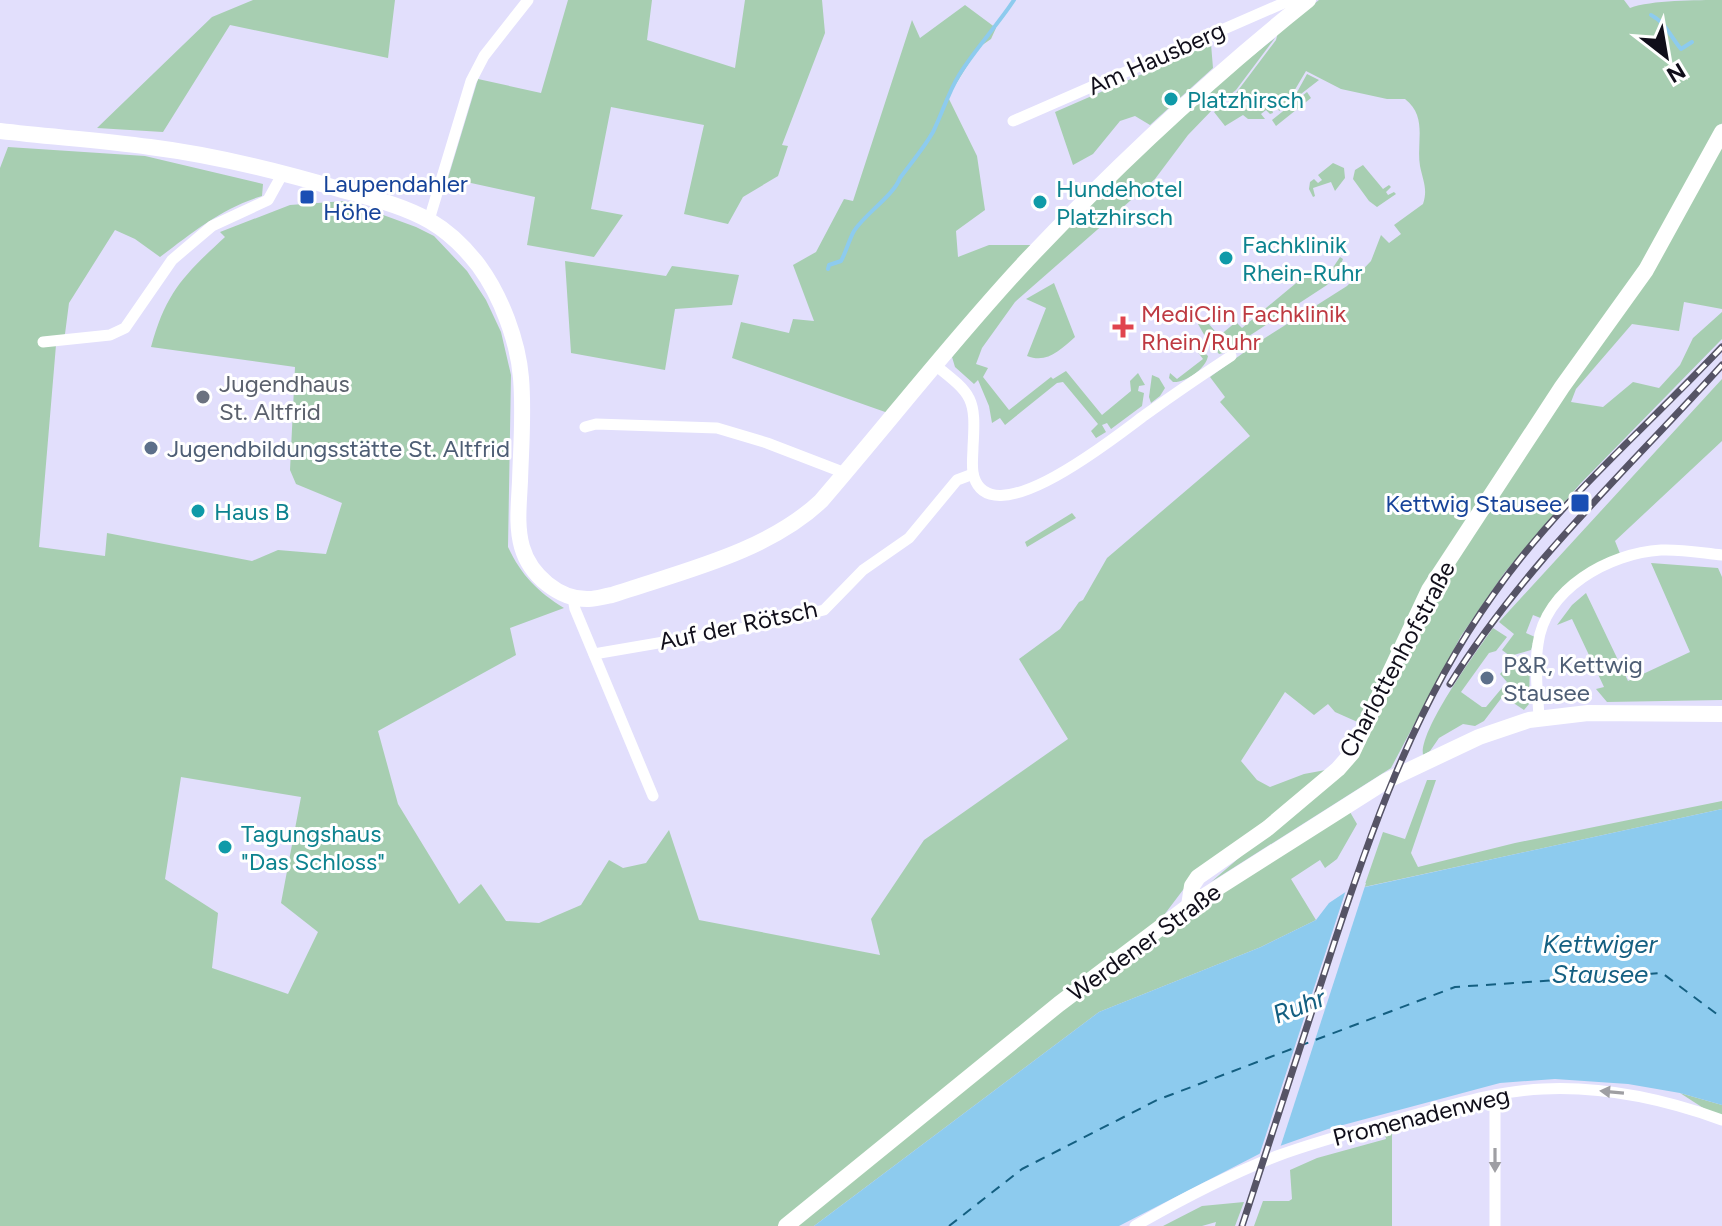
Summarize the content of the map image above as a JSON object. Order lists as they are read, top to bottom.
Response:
{
  "streets": {
    "main road": ["Charlottenhofstraße", "Werdener Straße"],
    "street": ["Am Hausberg", "Auf der Rötsch", "Promenadenweg"]
  },
  "crossings": [
    ["Charlottenhofstraße", "Werdener Straße"]
  ],
  "one_way": ["Promenadenweg"],
  "water": ["Kettwiger Stausee", "Ruhr"],
  "places": {
    "other": [
      "Platzhirsch",
      "Hundehotel Platzhirsch",
      "Fachklinik Rhein-Ruhr",
      "Jugendhaus St. Altfrid",
      "Jugendbildungsstätte St. Altfrid",
      "Haus B",
      "P&R, Kettwig Stausee",
      "Tagungshaus \"Das Schloss\""
    ],
    "transit": ["Laupendahler Höhe", "Kettwig Stausee"],
    "health": ["MediClin Fachklinik Rhein/Ruhr"]
  },
  "north": "bottom right"
}
